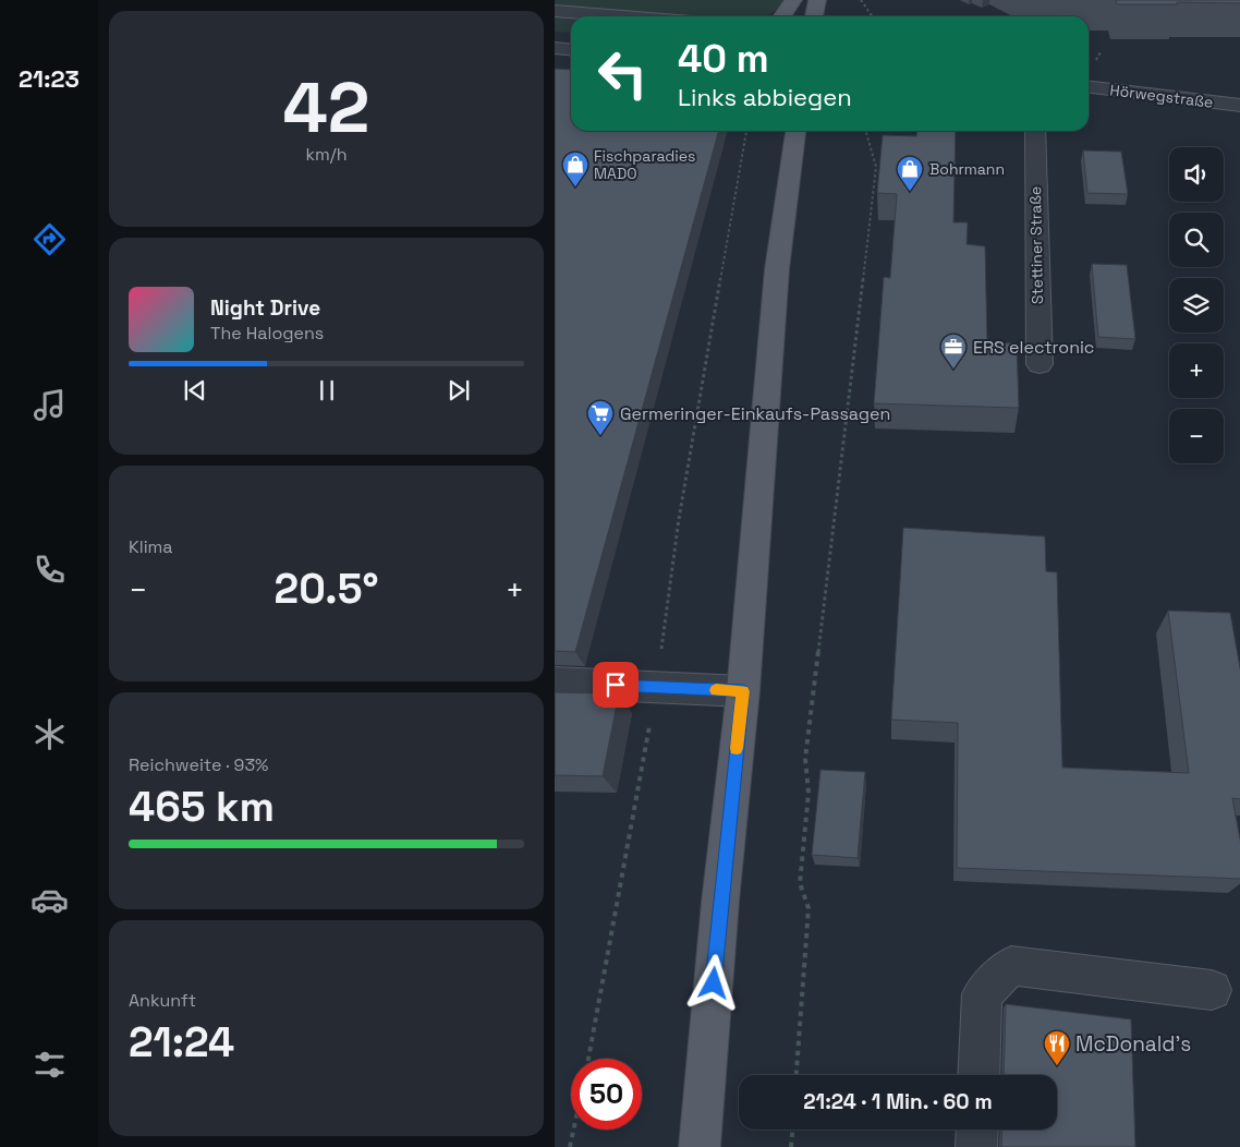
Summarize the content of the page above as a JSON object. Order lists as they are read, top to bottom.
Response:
{
  "streets": {
    "street": ["Hörwegstraße", "Stettiner Straße"]
  },
  "places": {
    "shop": ["Fischparadies MADO", "Bohrmann"],
    "office": ["ERS electronic"],
    "supermarket": ["Germeringer-Einkaufs-Passagen"],
    "restaurant": ["McDonald's"]
  },
  "page": {
    "tabs": "21:23",
    "tile": [
      ["42", "km/h"],
      "Klima",
      ["Reichweite · 93%", "465 km"],
      ["Ankunft", "21:24"]
    ],
    "turn": ["40 m", "Links abbiegen"],
    "map_buttons": ["+", "−"],
    "song": ["Night Drive", "The Halogens"],
    "heat": ["−", "20.5°", "+"],
    "limit": "50",
    "trip": "21:24 · 1 Min. · 60 m"
  }
}
